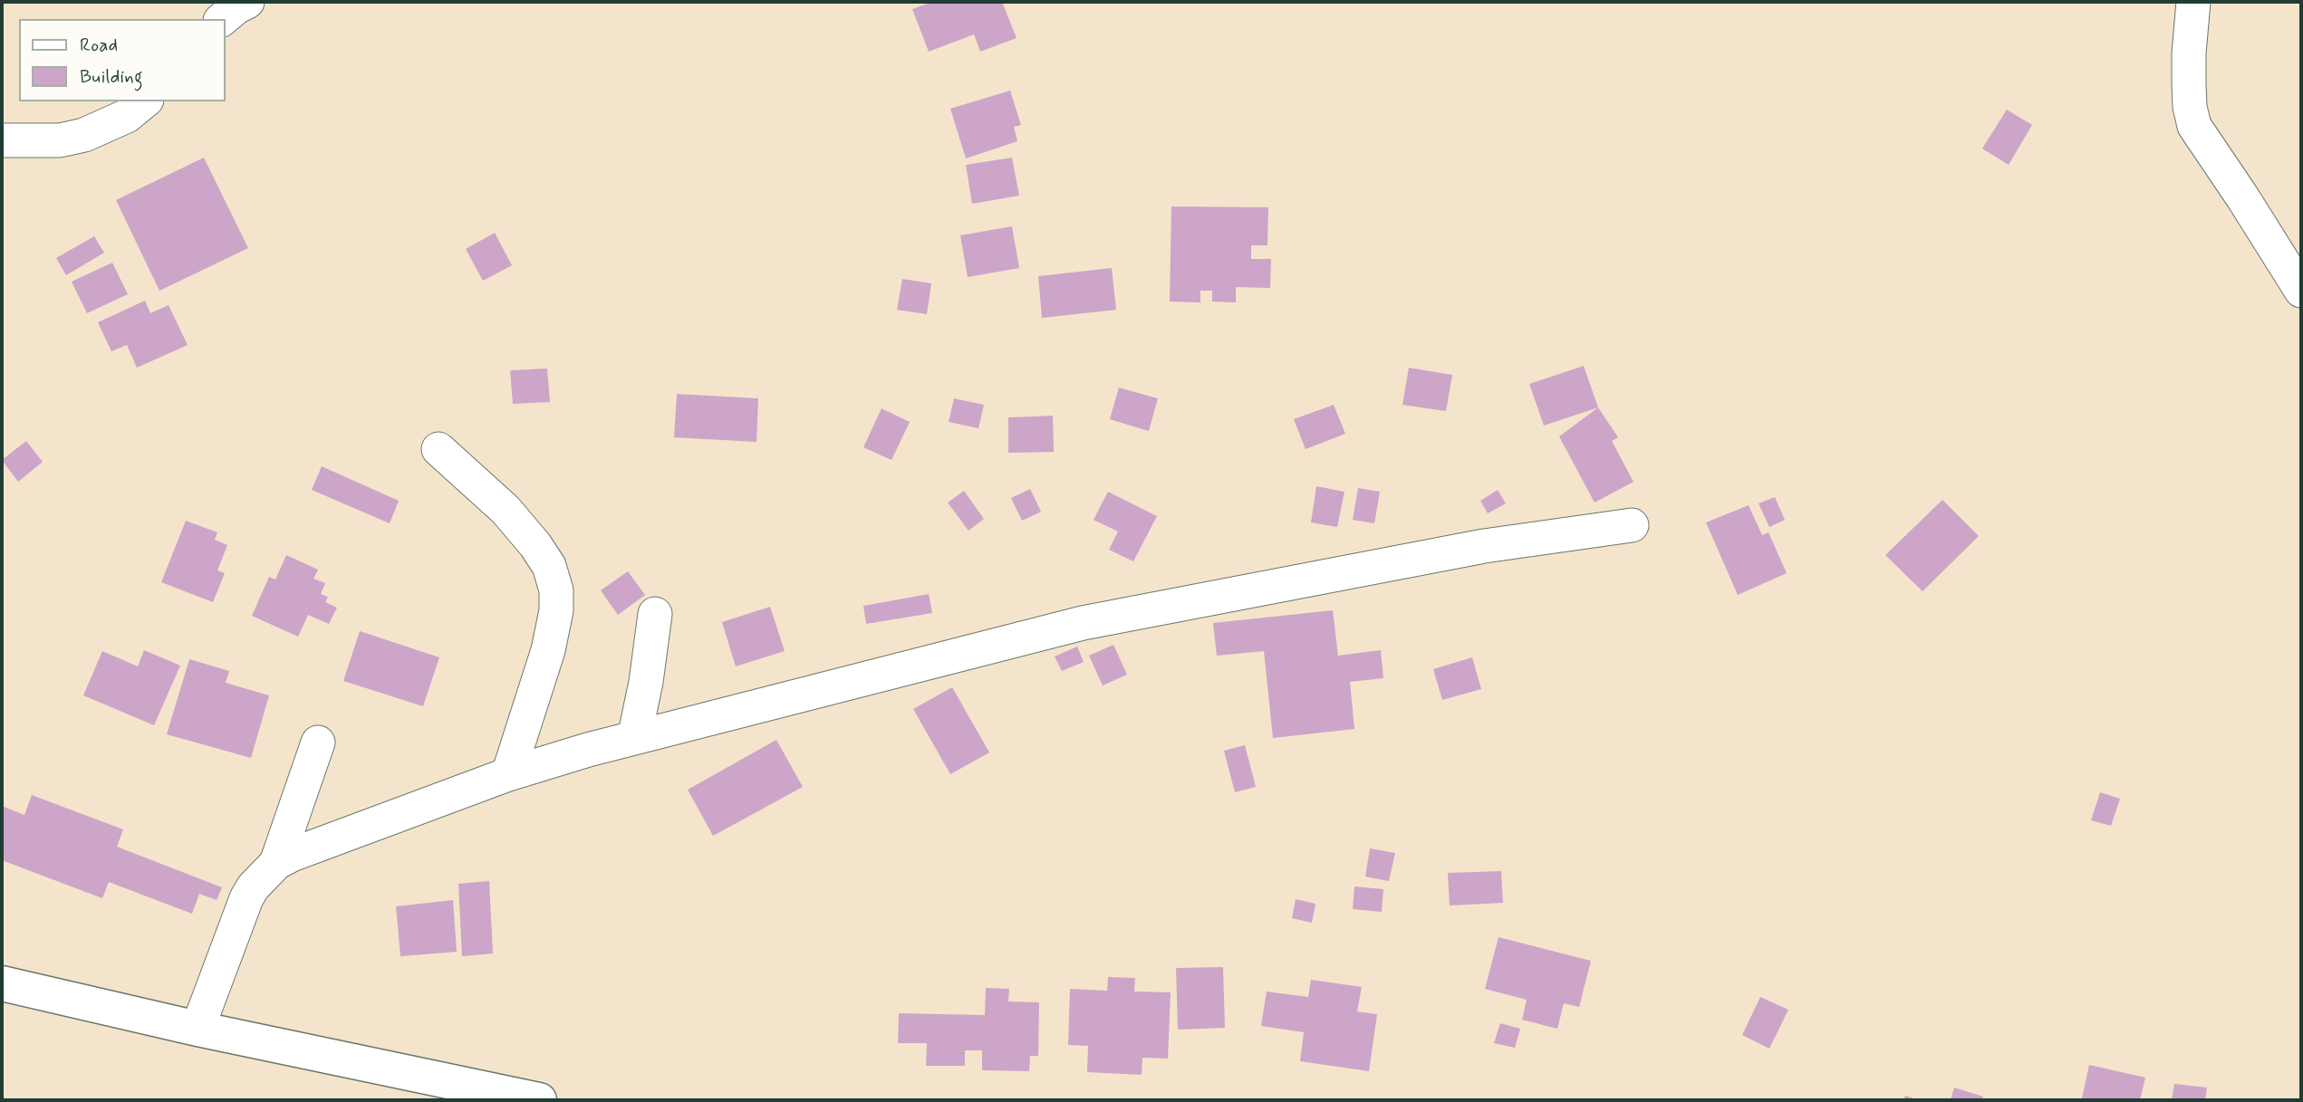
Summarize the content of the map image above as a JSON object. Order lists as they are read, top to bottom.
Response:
{
  "legend": ["Road", "Building"]
}
